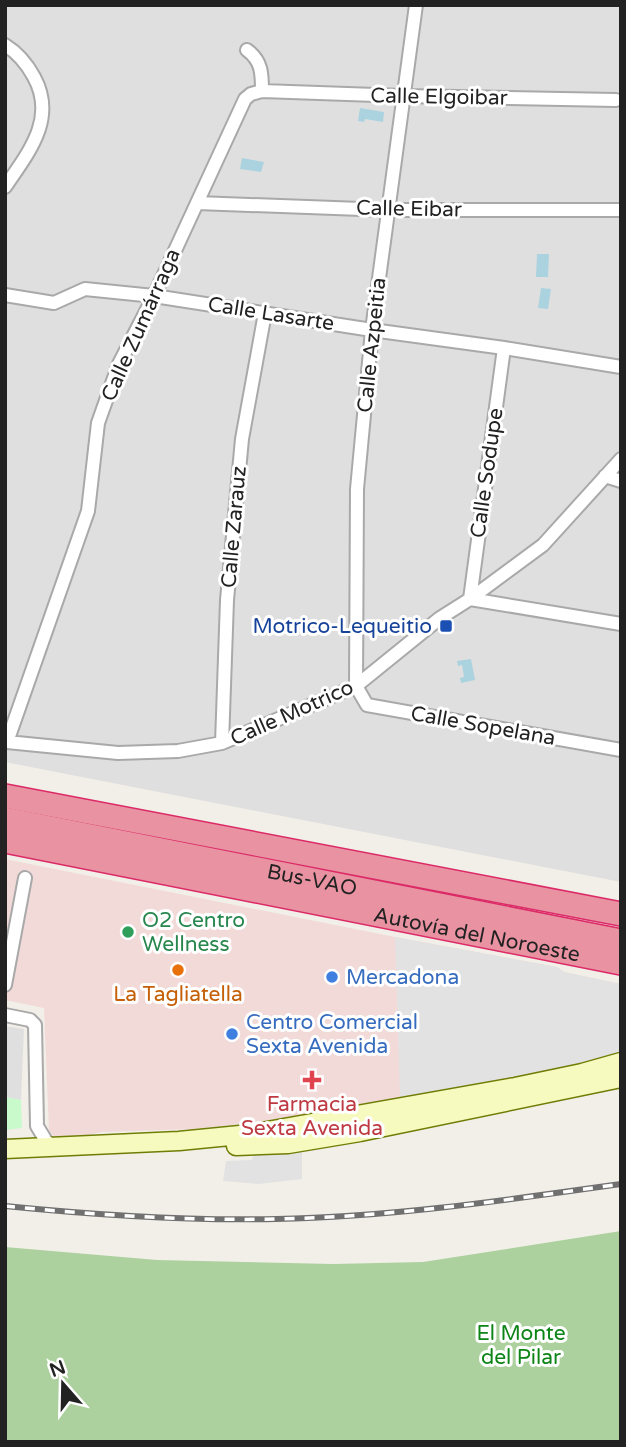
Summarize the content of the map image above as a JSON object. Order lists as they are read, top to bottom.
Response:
{
  "streets": {
    "highway": ["Bus-VAO", "Autovía del Noroeste"],
    "street": [
      "Calle Elgoibar",
      "Calle Eibar",
      "Calle Lasarte",
      "Calle Zumárraga",
      "Calle Azpeitia",
      "Calle Sodupe",
      "Calle Zarauz",
      "Calle Motrico",
      "Calle Sopelana"
    ]
  },
  "crossings": [
    ["Calle Elgoibar", "Calle Zumárraga"],
    ["Calle Elgoibar", "Calle Azpeitia"],
    ["Calle Eibar", "Calle Zumárraga"],
    ["Calle Eibar", "Calle Azpeitia"],
    ["Calle Lasarte", "Calle Zumárraga"],
    ["Calle Lasarte", "Calle Azpeitia"],
    ["Calle Lasarte", "Calle Sodupe"],
    ["Calle Lasarte", "Calle Zarauz"],
    ["Calle Zumárraga", "Calle Motrico"],
    ["Calle Azpeitia", "Calle Motrico"],
    ["Calle Azpeitia", "Calle Sopelana"],
    ["Calle Sodupe", "Calle Motrico"],
    ["Calle Zarauz", "Calle Motrico"],
    ["Calle Motrico", "Calle Sopelana"]
  ],
  "parks": ["El Monte del Pilar"],
  "places": {
    "transit": ["Motrico-Lequeitio"],
    "other": [
      "O2 Centro Wellness",
      "La Tagliatella",
      "Mercadona",
      "Centro Comercial Sexta Avenida"
    ],
    "health": ["Farmacia Sexta Avenida"]
  },
  "north": "top"
}
